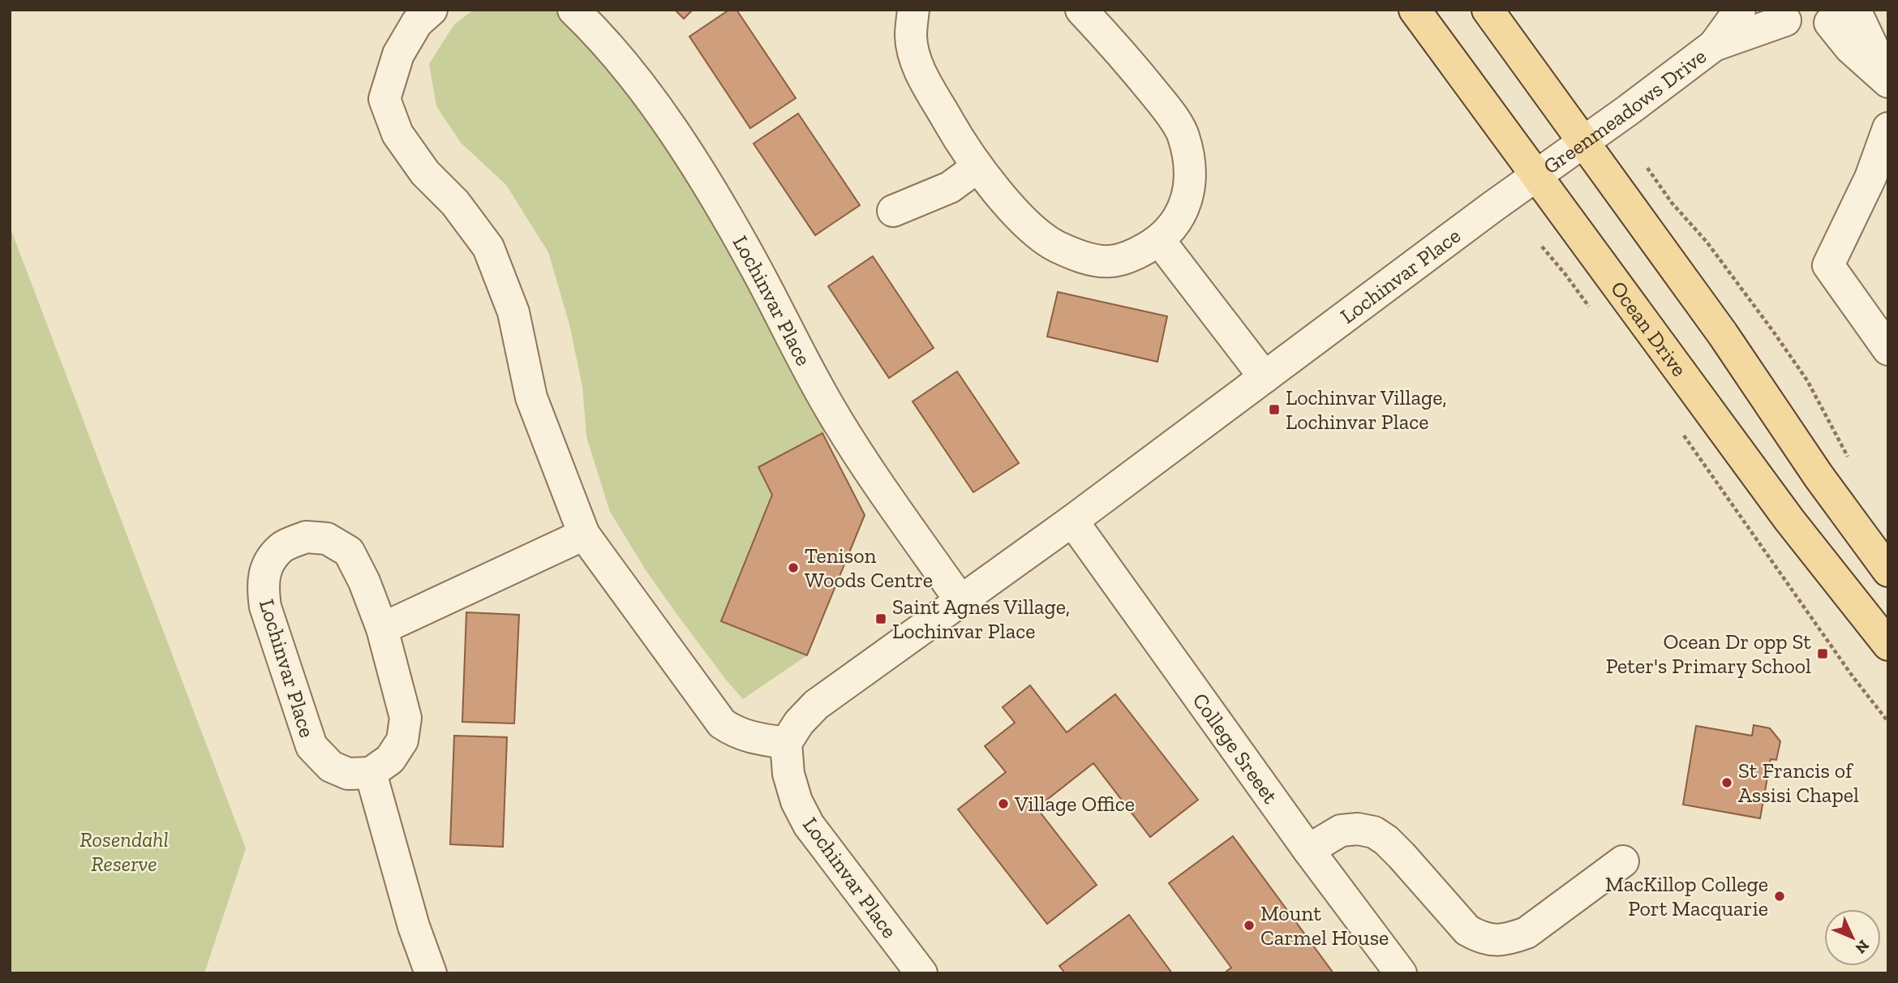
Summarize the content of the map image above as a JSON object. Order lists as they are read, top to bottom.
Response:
{
  "streets": {
    "main road": ["Ocean Drive"],
    "street": ["Greenmeadows Drive", "Lochinvar Place", "College Sreeet"]
  },
  "crossings": [
    ["Greenmeadows Drive", "Lochinvar Place"],
    ["Greenmeadows Drive", "Ocean Drive"],
    ["Lochinvar Place", "Ocean Drive"],
    ["Lochinvar Place", "College Sreeet"]
  ],
  "parks": ["Rosendahl Reserve"],
  "places": {
    "transit": ["Lochinvar Village, Lochinvar Place", "Saint Agnes Village, Lochinvar Place", "Ocean Dr opp St Peter's Primary School"],
    "other": [
      "Tenison Woods Centre",
      "St Francis of Assisi Chapel",
      "Village Office",
      "MacKillop College Port Macquarie",
      "Mount Carmel House"
    ]
  },
  "north": "bottom right"
}
